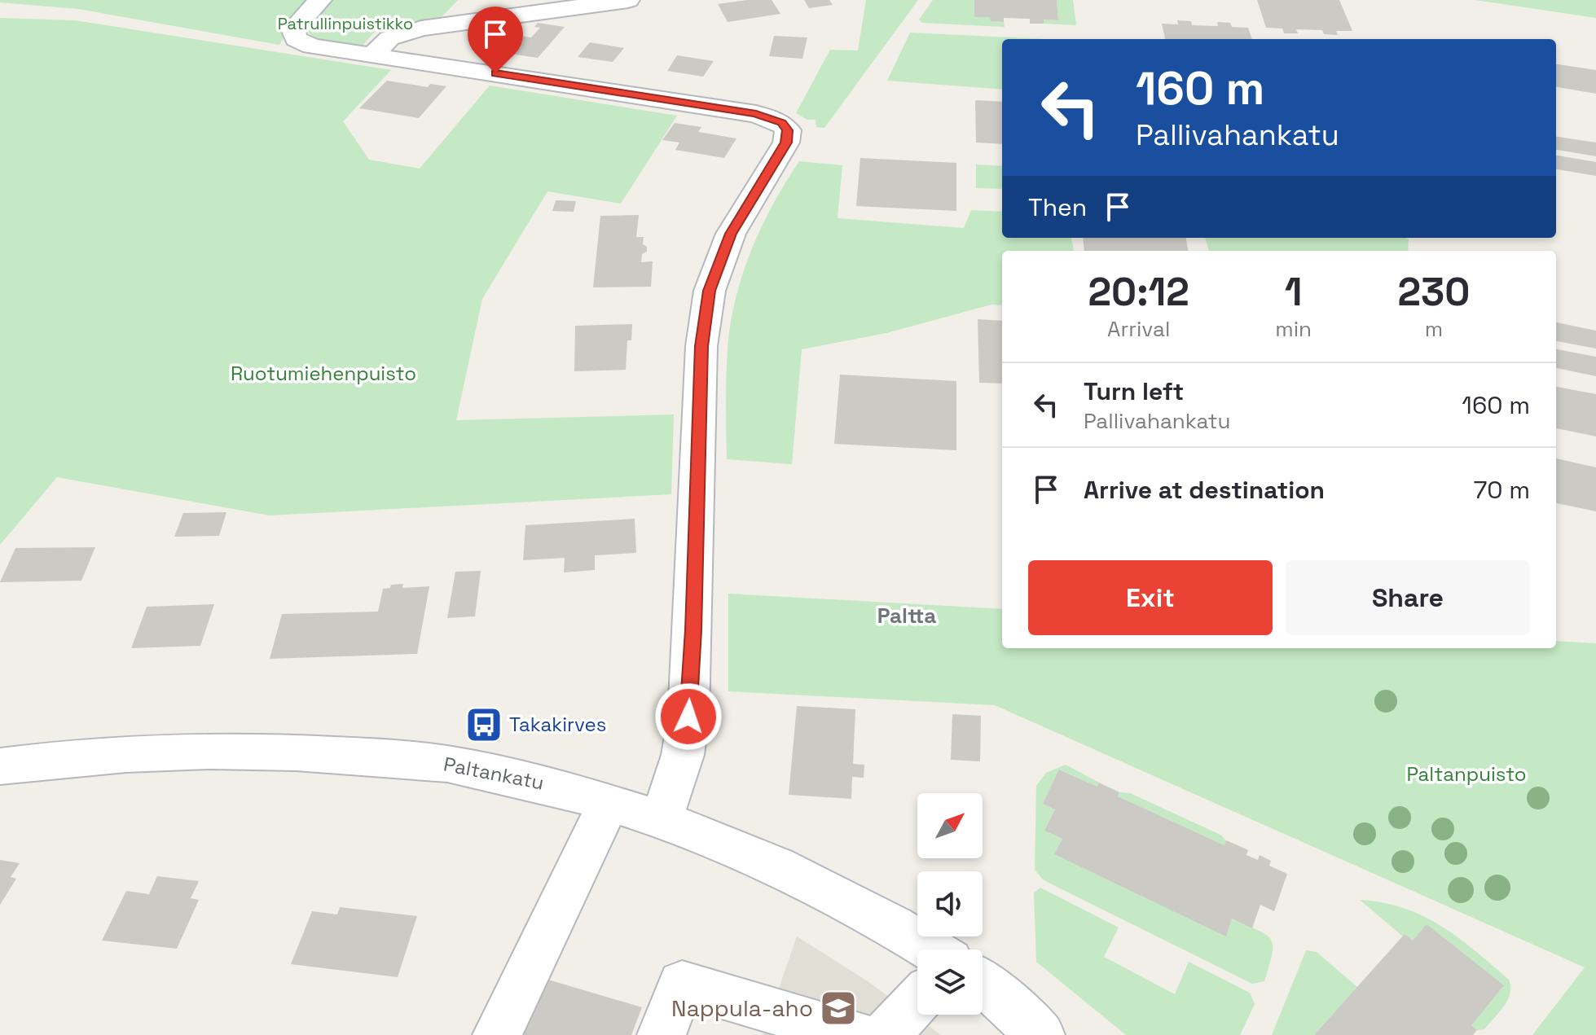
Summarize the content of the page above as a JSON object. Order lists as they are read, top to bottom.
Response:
{
  "streets": {
    "street": ["Paltankatu"]
  },
  "districts": ["Paltta"],
  "parks": ["Patrullinpuistikko", "Ruotumiehenpuisto", "Paltanpuisto"],
  "places": {
    "bus stop": ["Takakirves"],
    "school or university": ["Nappula-aho"]
  },
  "north": "top right",
  "page": {
    "turn": ["160 m", "Pallivahankatu"],
    "then": "Then",
    "eta": [
      "20:12",
      "Arrival",
      "1",
      "min",
      "230",
      "m"
    ],
    "list": [
      {
        "name": "Turn left",
        "note": "Pallivahankatu",
        "value": "160 m"
      },
      {
        "name": "Arrive at destination",
        "value": "70 m"
      }
    ],
    "buttons": ["Exit", "Share"]
  }
}
